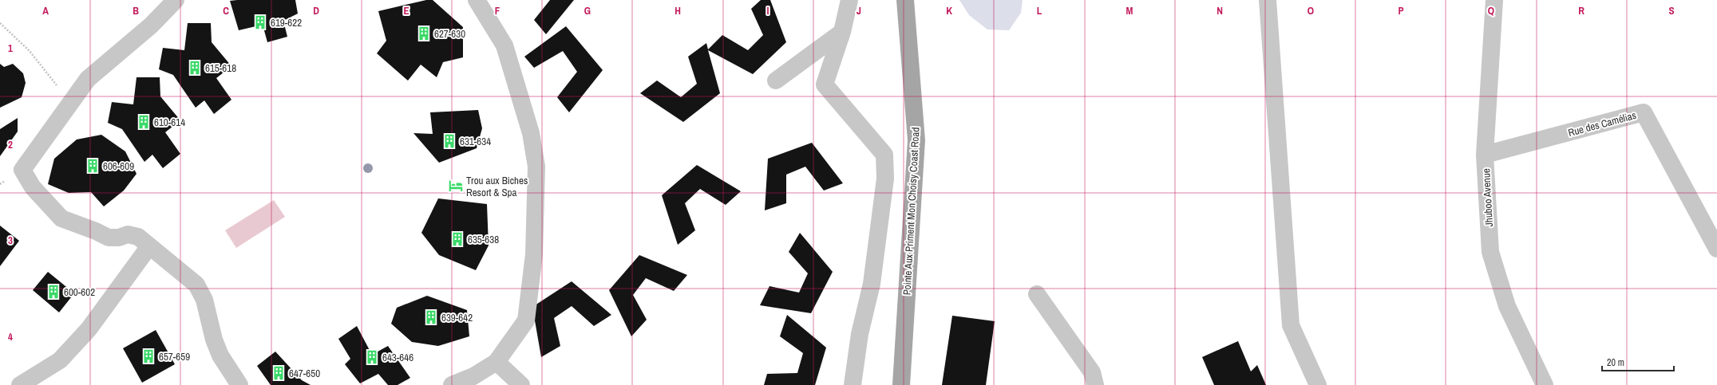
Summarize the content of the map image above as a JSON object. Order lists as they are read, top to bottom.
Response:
{
  "streets": {
    "main road": ["Pointe Aux Priment Mon Choisy Coast Road"],
    "street": ["Rue des Camélias", "Jhuboo Avenue"]
  },
  "crossings": [
    ["Rue des Camélias", "Jhuboo Avenue"]
  ],
  "places": {
    "building": [
      "619-622",
      "627-630",
      "615-618",
      "610-614",
      "631-634",
      "606-609",
      "635-638",
      "600-602",
      "639-642",
      "657-659",
      "643-646",
      "647-650"
    ],
    "hotel": ["Trou aux Biches Resort & Spa"]
  },
  "scale_bar": "20 m",
  "grid": {
    "columns": [
      "A",
      "B",
      "C",
      "D",
      "E",
      "F",
      "G",
      "H",
      "I",
      "J",
      "K",
      "L",
      "M",
      "N",
      "O",
      "P",
      "Q",
      "R",
      "S"
    ],
    "rows": [
      "1",
      "2",
      "3",
      "4"
    ]
  }
}
